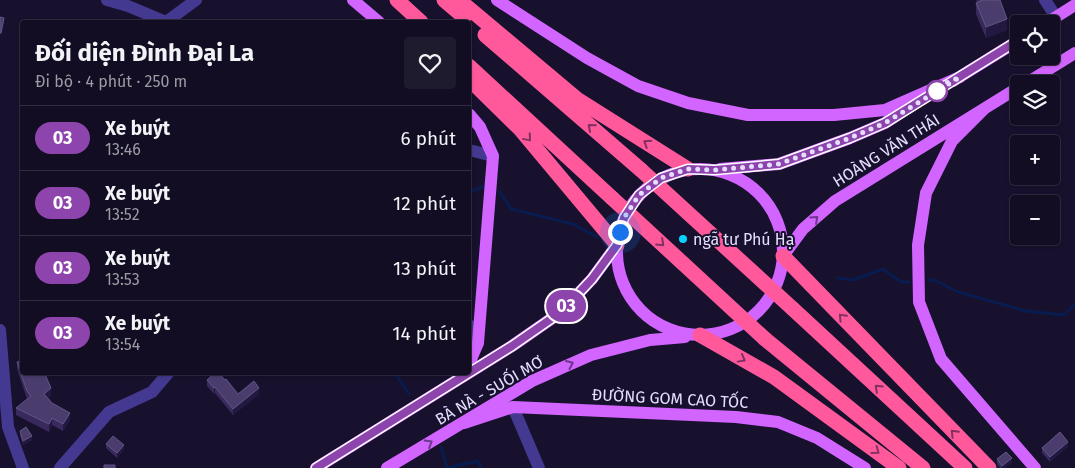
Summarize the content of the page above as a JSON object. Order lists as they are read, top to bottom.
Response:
{
  "streets": {
    "main road": ["HOÀNG VĂN THÁI", "BÀ NÀ - SUỐI MƠ", "ĐƯỜNG GOM CAO TỐC"]
  },
  "crossings": [
    ["HOÀNG VĂN THÁI", "BÀ NÀ - SUỐI MƠ"],
    ["BÀ NÀ - SUỐI MƠ", "ĐƯỜNG GOM CAO TỐC"]
  ],
  "places": ["ngã tư Phú Hạ"],
  "lines": ["bus line 03"],
  "page": {
    "on_map": "03",
    "map_buttons": ["+", "−"],
    "heading": ["Đối diện Đình Đại La", "Đi bộ · 4 phút · 250 m"],
    "list": [
      {
        "mark": "03",
        "name": "Xe buýt",
        "note": "13:46",
        "value": "6 phút"
      },
      {
        "mark": "03",
        "name": "Xe buýt",
        "note": "13:52",
        "value": "12 phút"
      },
      {
        "mark": "03",
        "name": "Xe buýt",
        "note": "13:53",
        "value": "13 phút"
      },
      {
        "mark": "03",
        "name": "Xe buýt",
        "note": "13:54",
        "value": "14 phút"
      }
    ]
  }
}
